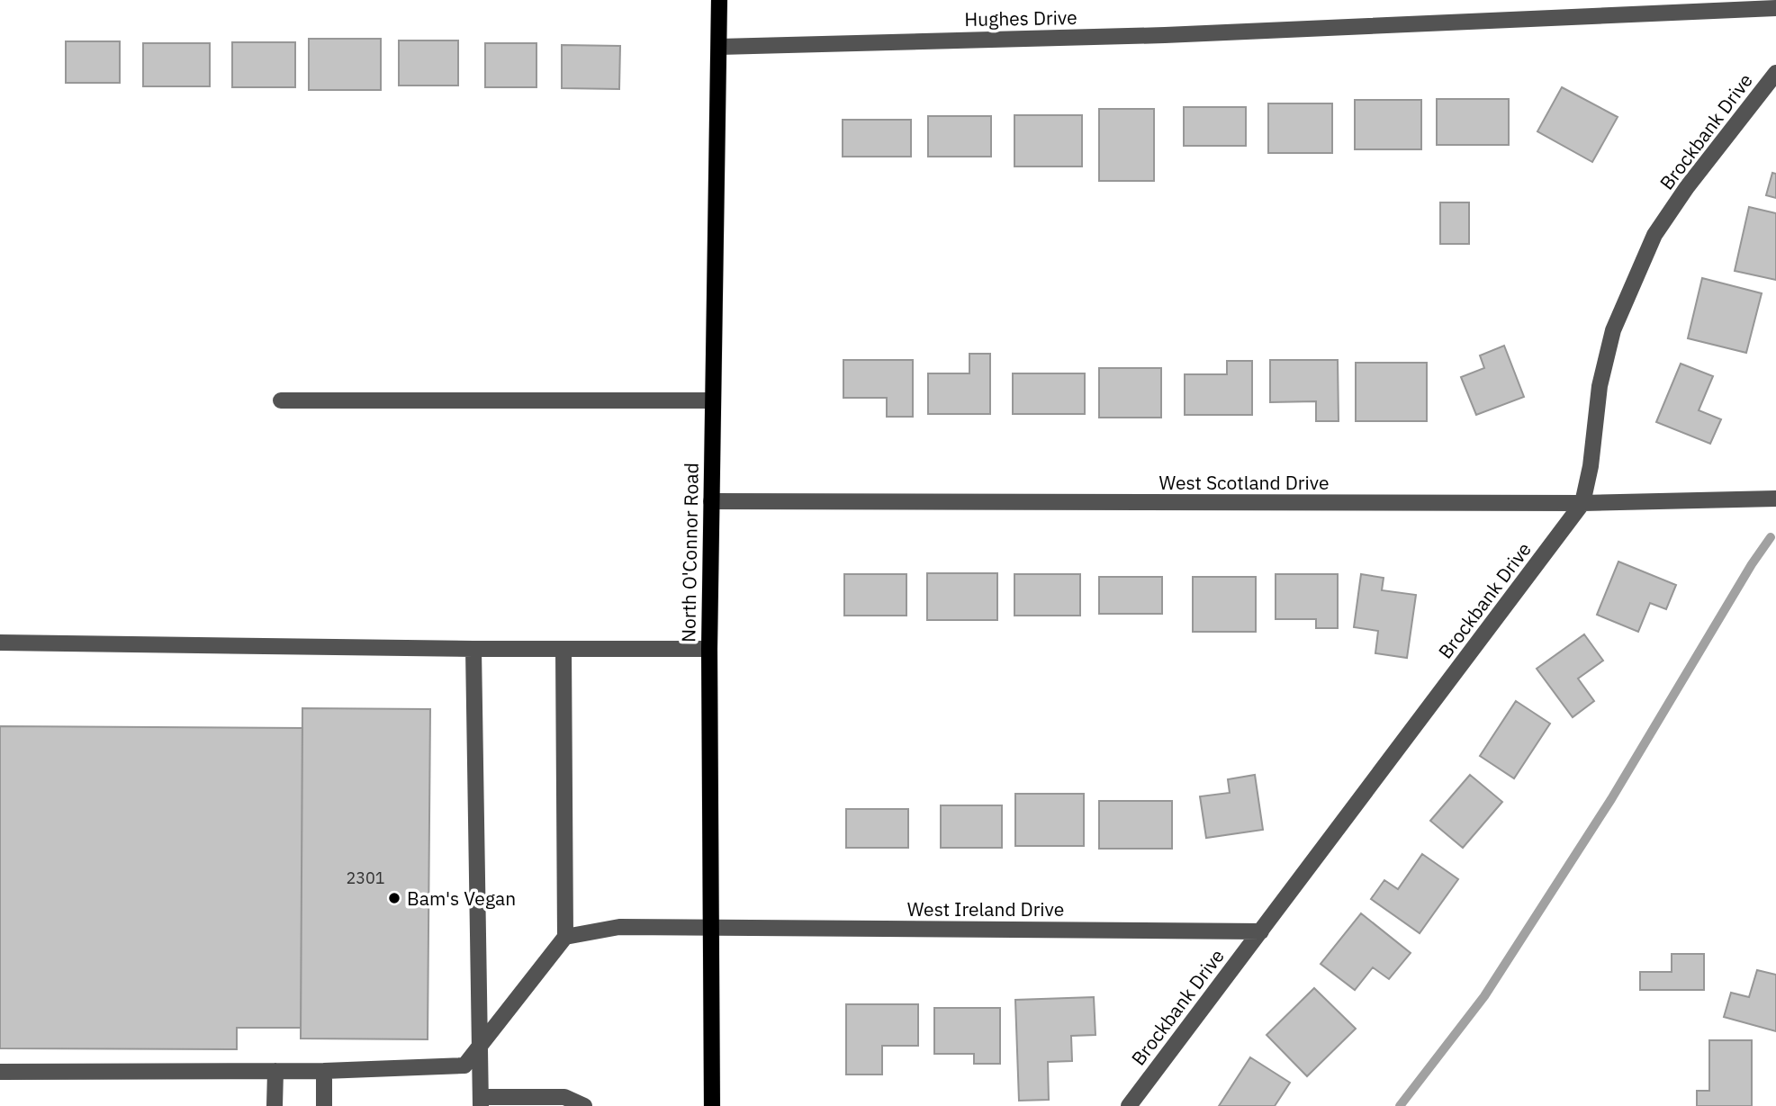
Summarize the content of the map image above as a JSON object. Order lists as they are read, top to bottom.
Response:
{
  "streets": {
    "main road": ["North O'Connor Road"],
    "street": [
      "Hughes Drive",
      "Brockbank Drive",
      "West Scotland Drive",
      "West Ireland Drive"
    ]
  },
  "crossings": [
    ["Hughes Drive", "North O'Connor Road"],
    ["Brockbank Drive", "West Scotland Drive"],
    ["Brockbank Drive", "West Ireland Drive"],
    ["West Scotland Drive", "North O'Connor Road"],
    ["North O'Connor Road", "West Ireland Drive"]
  ],
  "places": ["Bam's Vegan"],
  "house_numbers": ["2301"]
}
